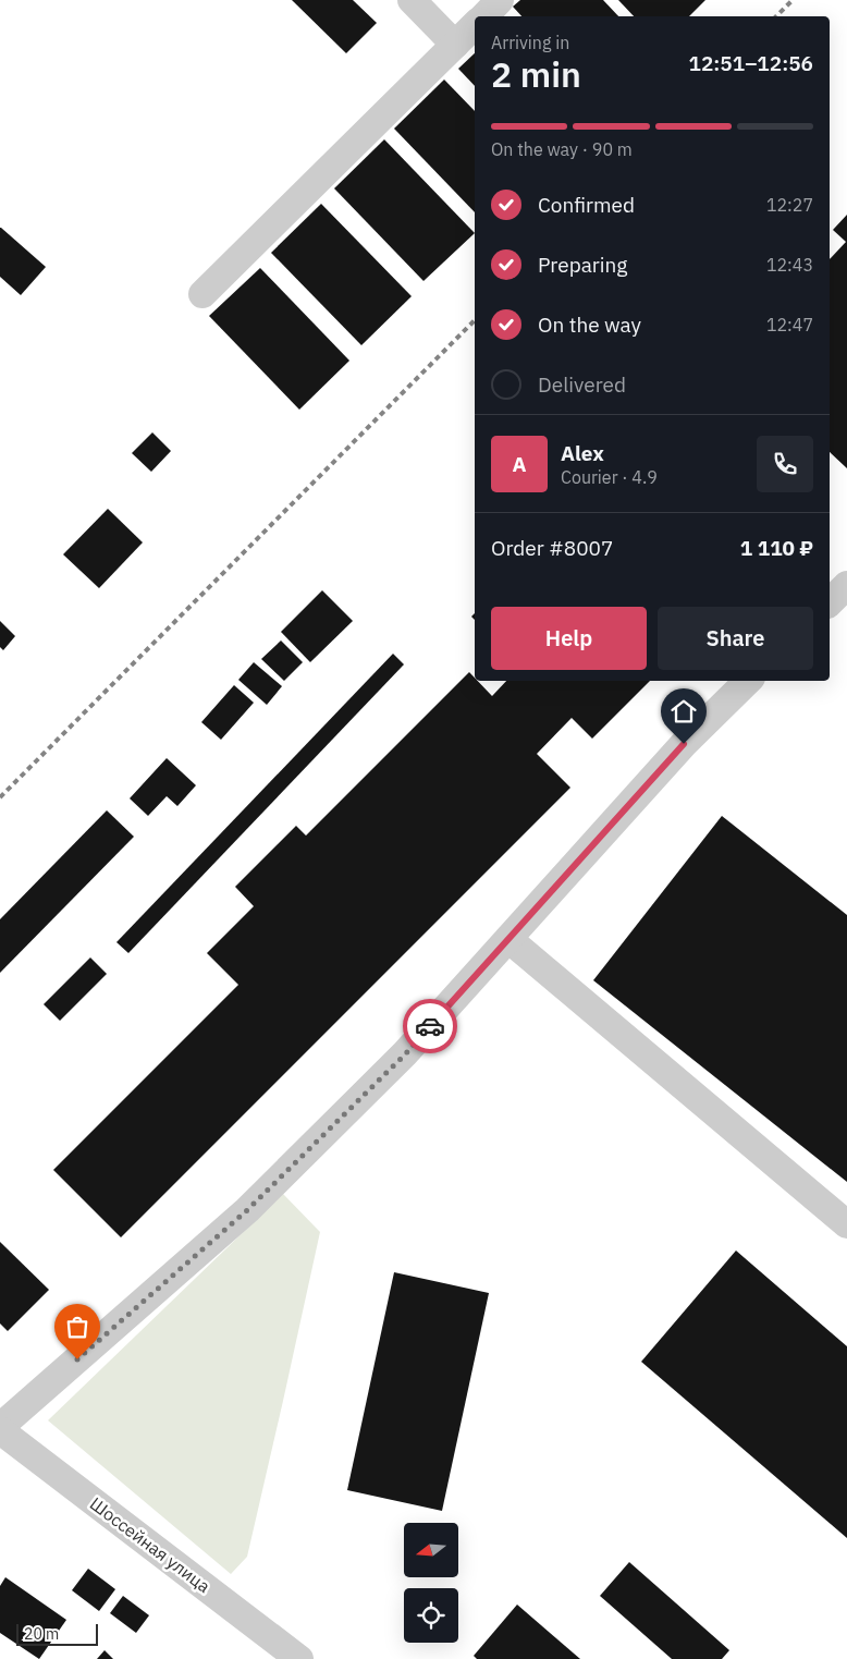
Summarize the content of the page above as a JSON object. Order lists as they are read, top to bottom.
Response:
{
  "streets": {
    "street": ["Шоссейная улица"]
  },
  "scale_bar": "20 m",
  "north": "left",
  "page": {
    "heading": ["2 min", "Arriving in", "12:51–12:56"],
    "panel": [
      "Alex",
      "Courier · 4.9",
      "Order #8007",
      "1 110 ₽"
    ],
    "bar": "On the way · 90 m",
    "list": [
      ["Confirmed", "12:27"],
      ["Preparing", "12:43"],
      ["On the way", "12:47"],
      "Delivered"
    ],
    "round": "A",
    "buttons": ["Help", "Share"],
    "scale": "20 m"
  }
}
